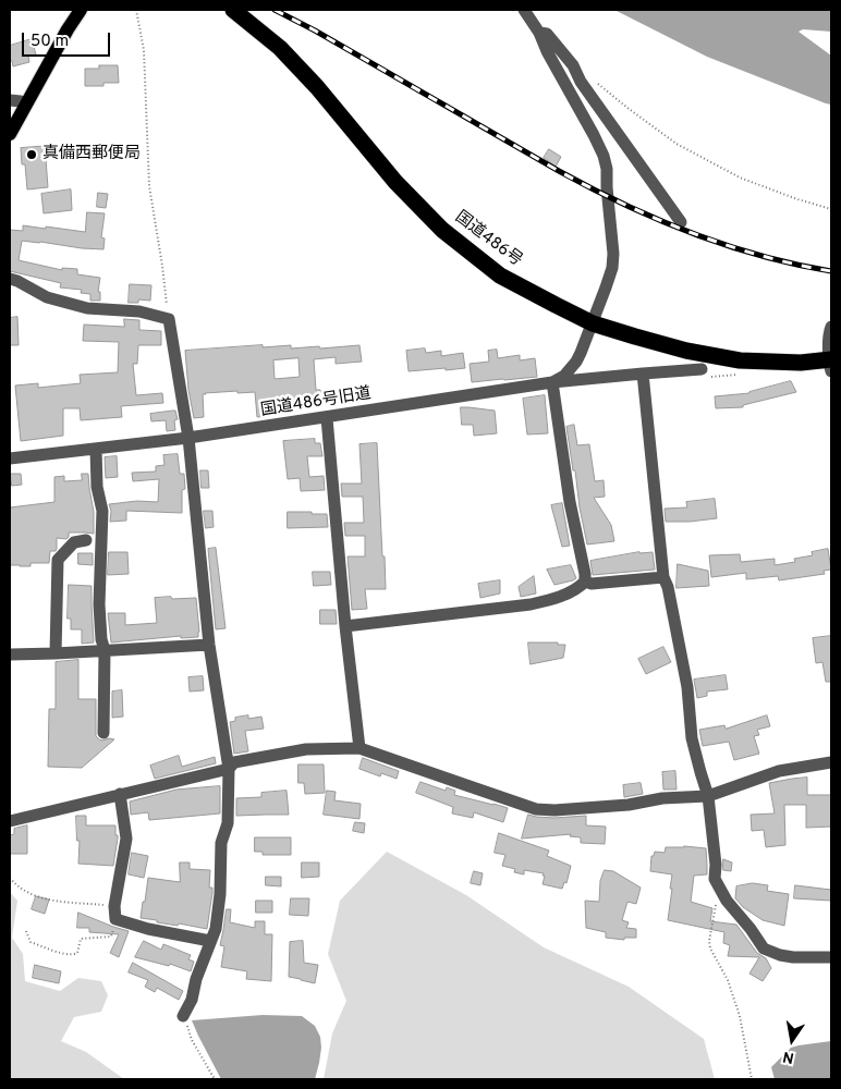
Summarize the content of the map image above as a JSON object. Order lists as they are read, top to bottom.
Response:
{
  "streets": {
    "highway": ["国道486号"],
    "street": ["国道486号旧道"]
  },
  "places": ["真備西郵便局"],
  "scale_bar": "50 m",
  "north": "bottom"
}
